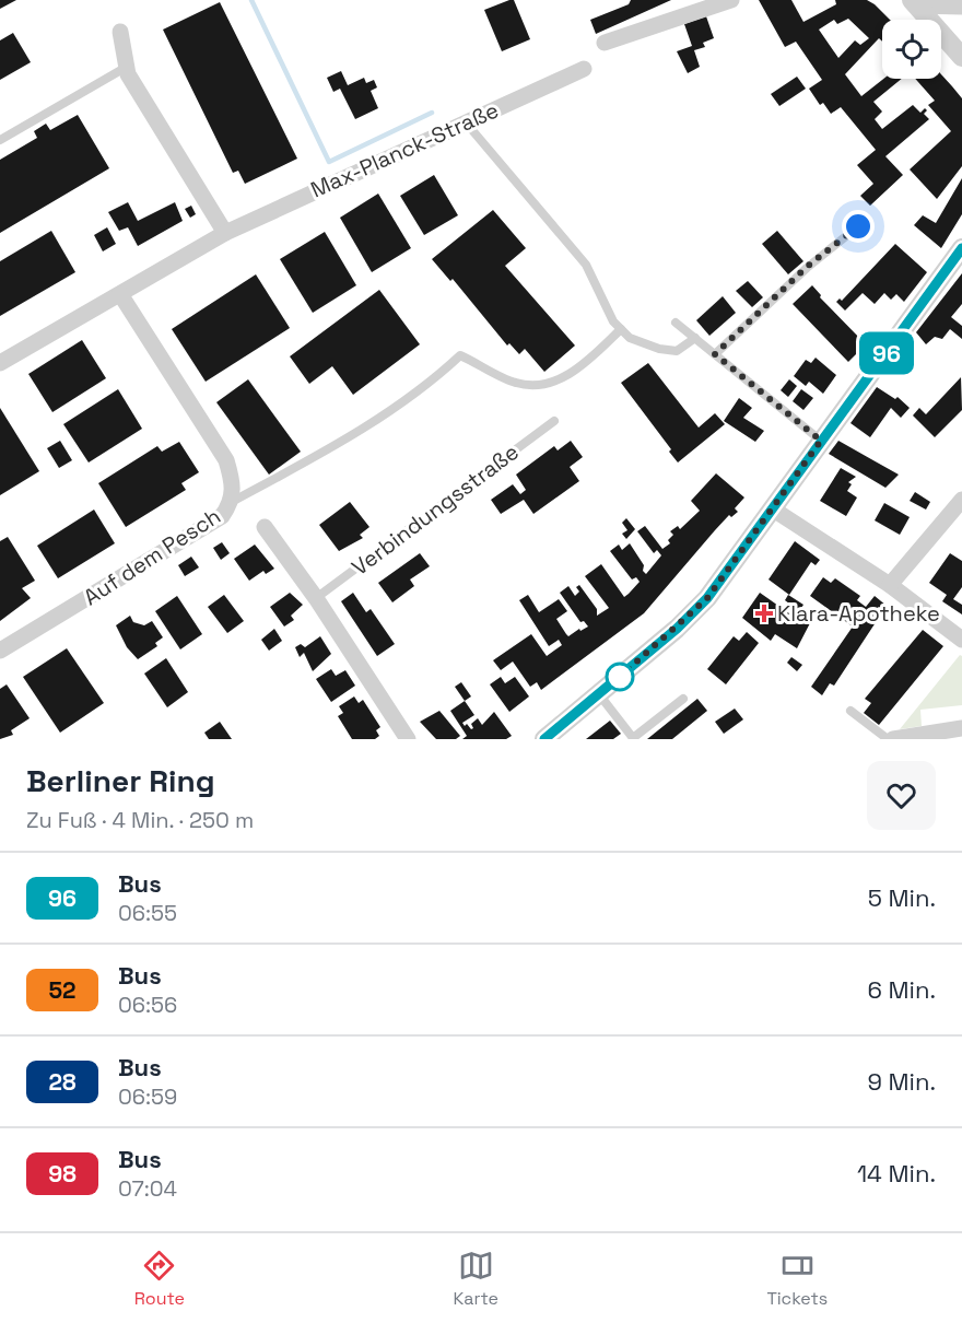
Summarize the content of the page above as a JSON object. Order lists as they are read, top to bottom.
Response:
{
  "streets": {
    "street": ["Max-Planck-Straße", "Auf dem Pesch"],
    "lane": ["Verbindungsstraße"]
  },
  "crossings": [
    ["Max-Planck-Straße", "Auf dem Pesch"]
  ],
  "places": {
    "health": ["Klara-Apotheke"]
  },
  "lines": ["bus line 96"],
  "page": {
    "on_map": "96",
    "heading": ["Berliner Ring", "Zu Fuß · 4 Min. · 250 m"],
    "list": [
      {
        "mark": "96",
        "name": "Bus",
        "note": "06:55",
        "value": "5 Min."
      },
      {
        "mark": "52",
        "name": "Bus",
        "note": "06:56",
        "value": "6 Min."
      },
      {
        "mark": "28",
        "name": "Bus",
        "note": "06:59",
        "value": "9 Min."
      },
      {
        "mark": "98",
        "name": "Bus",
        "note": "07:04",
        "value": "14 Min."
      }
    ],
    "tabs": ["Route", "Karte", "Tickets"]
  }
}
